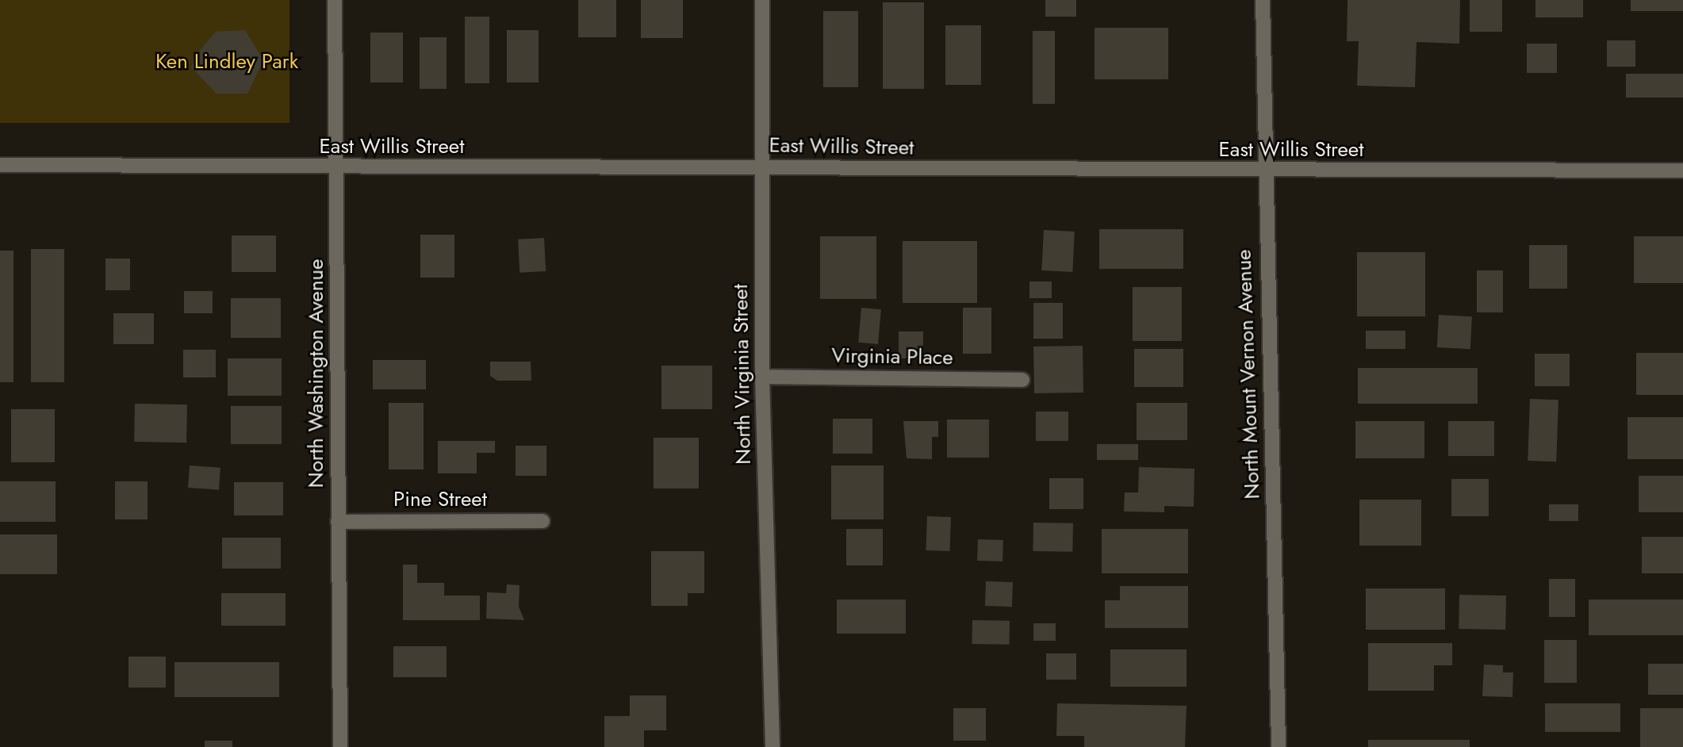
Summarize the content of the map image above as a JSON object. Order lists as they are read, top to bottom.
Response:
{
  "streets": {
    "street": [
      "East Willis Street",
      "Virginia Place",
      "North Washington Avenue",
      "North Virginia Street",
      "North Mount Vernon Avenue",
      "Pine Street"
    ]
  },
  "crossings": [
    ["East Willis Street", "North Washington Avenue"],
    ["East Willis Street", "North Virginia Street"],
    ["East Willis Street", "North Mount Vernon Avenue"],
    ["Virginia Place", "North Virginia Street"],
    ["North Washington Avenue", "Pine Street"]
  ],
  "parks": ["Ken Lindley Park"]
}
